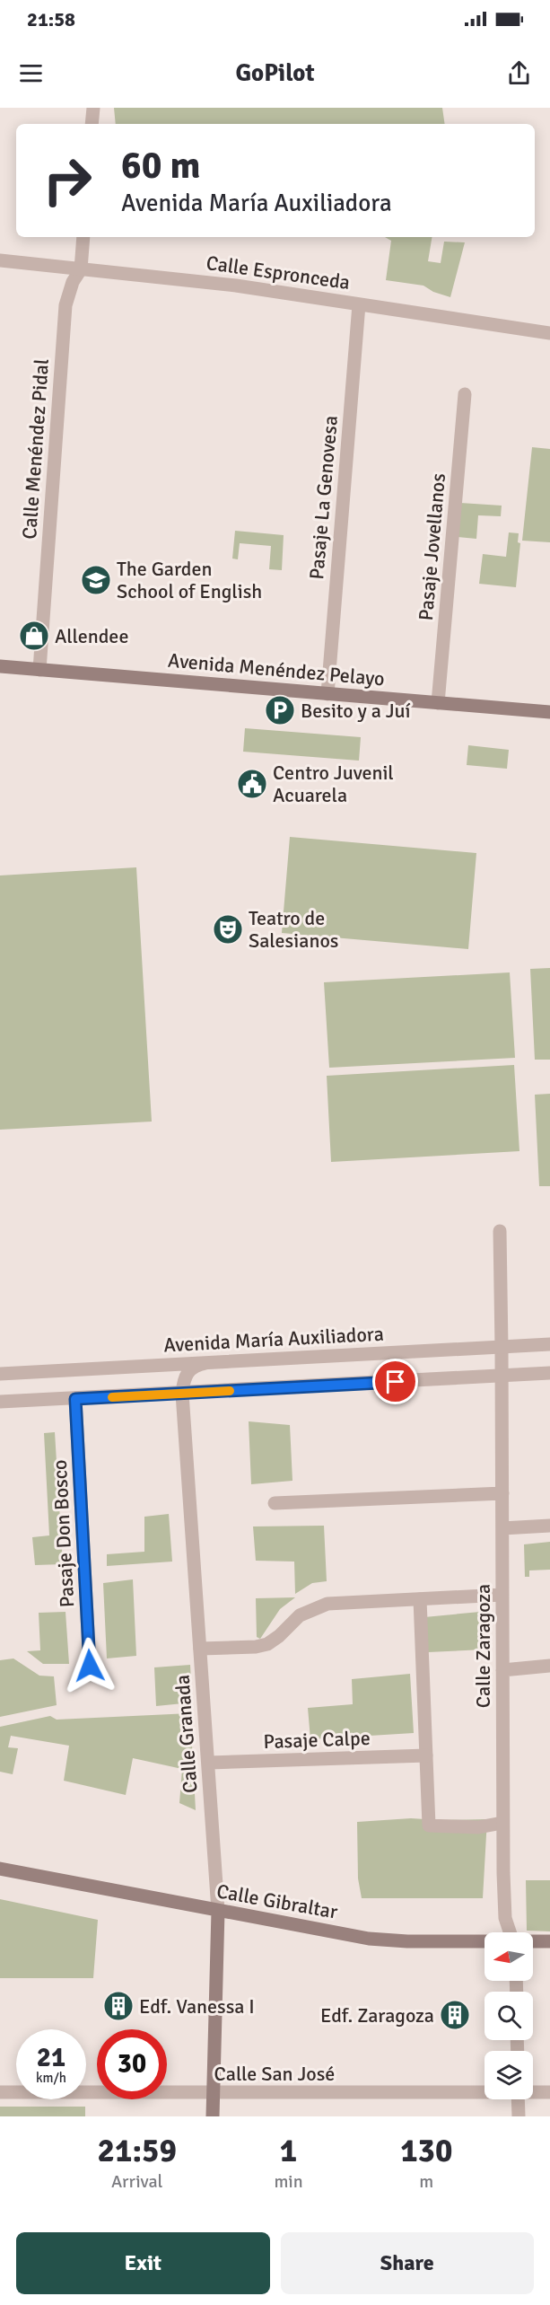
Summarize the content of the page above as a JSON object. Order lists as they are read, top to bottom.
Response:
{
  "streets": {
    "main road": ["Avenida Menéndez Pelayo", "Calle Granada", "Calle Gibraltar"],
    "street": [
      "Calle Espronceda",
      "Calle Menéndez Pidal",
      "Pasaje La Genovesa",
      "Pasaje Jovellanos",
      "Avenida María Auxiliadora",
      "Pasaje Don Bosco",
      "Calle Zaragoza",
      "Pasaje Calpe",
      "Calle San José"
    ]
  },
  "crossings": [
    ["Calle Espronceda", "Calle Menéndez Pidal"],
    ["Calle Espronceda", "Pasaje La Genovesa"],
    ["Calle Menéndez Pidal", "Avenida Menéndez Pelayo"],
    ["Pasaje La Genovesa", "Avenida Menéndez Pelayo"],
    ["Pasaje Jovellanos", "Avenida Menéndez Pelayo"],
    ["Avenida María Auxiliadora", "Calle Zaragoza"],
    ["Avenida María Auxiliadora", "Calle Granada"],
    ["Calle Granada", "Pasaje Calpe"],
    ["Calle Granada", "Calle Gibraltar"],
    ["Calle Granada", "Calle San José"]
  ],
  "places": {
    "school or university": ["The Garden School of English"],
    "shop": ["Allendee"],
    "parking": ["Besito y a Juí"],
    "public building": ["Centro Juvenil Acuarela"],
    "theatre": ["Teatro de Salesianos"],
    "building": ["Edf. Vanessa I", "Edf. Zaragoza"]
  },
  "north": "left",
  "page": {
    "status": "21:58",
    "header": "GoPilot",
    "turn": ["60 m", "Avenida María Auxiliadora"],
    "speed": "21 km/h",
    "limit": "30",
    "eta": [
      "21:59",
      "Arrival",
      "1",
      "min",
      "130",
      "m"
    ],
    "buttons": ["Exit", "Share"]
  }
}
